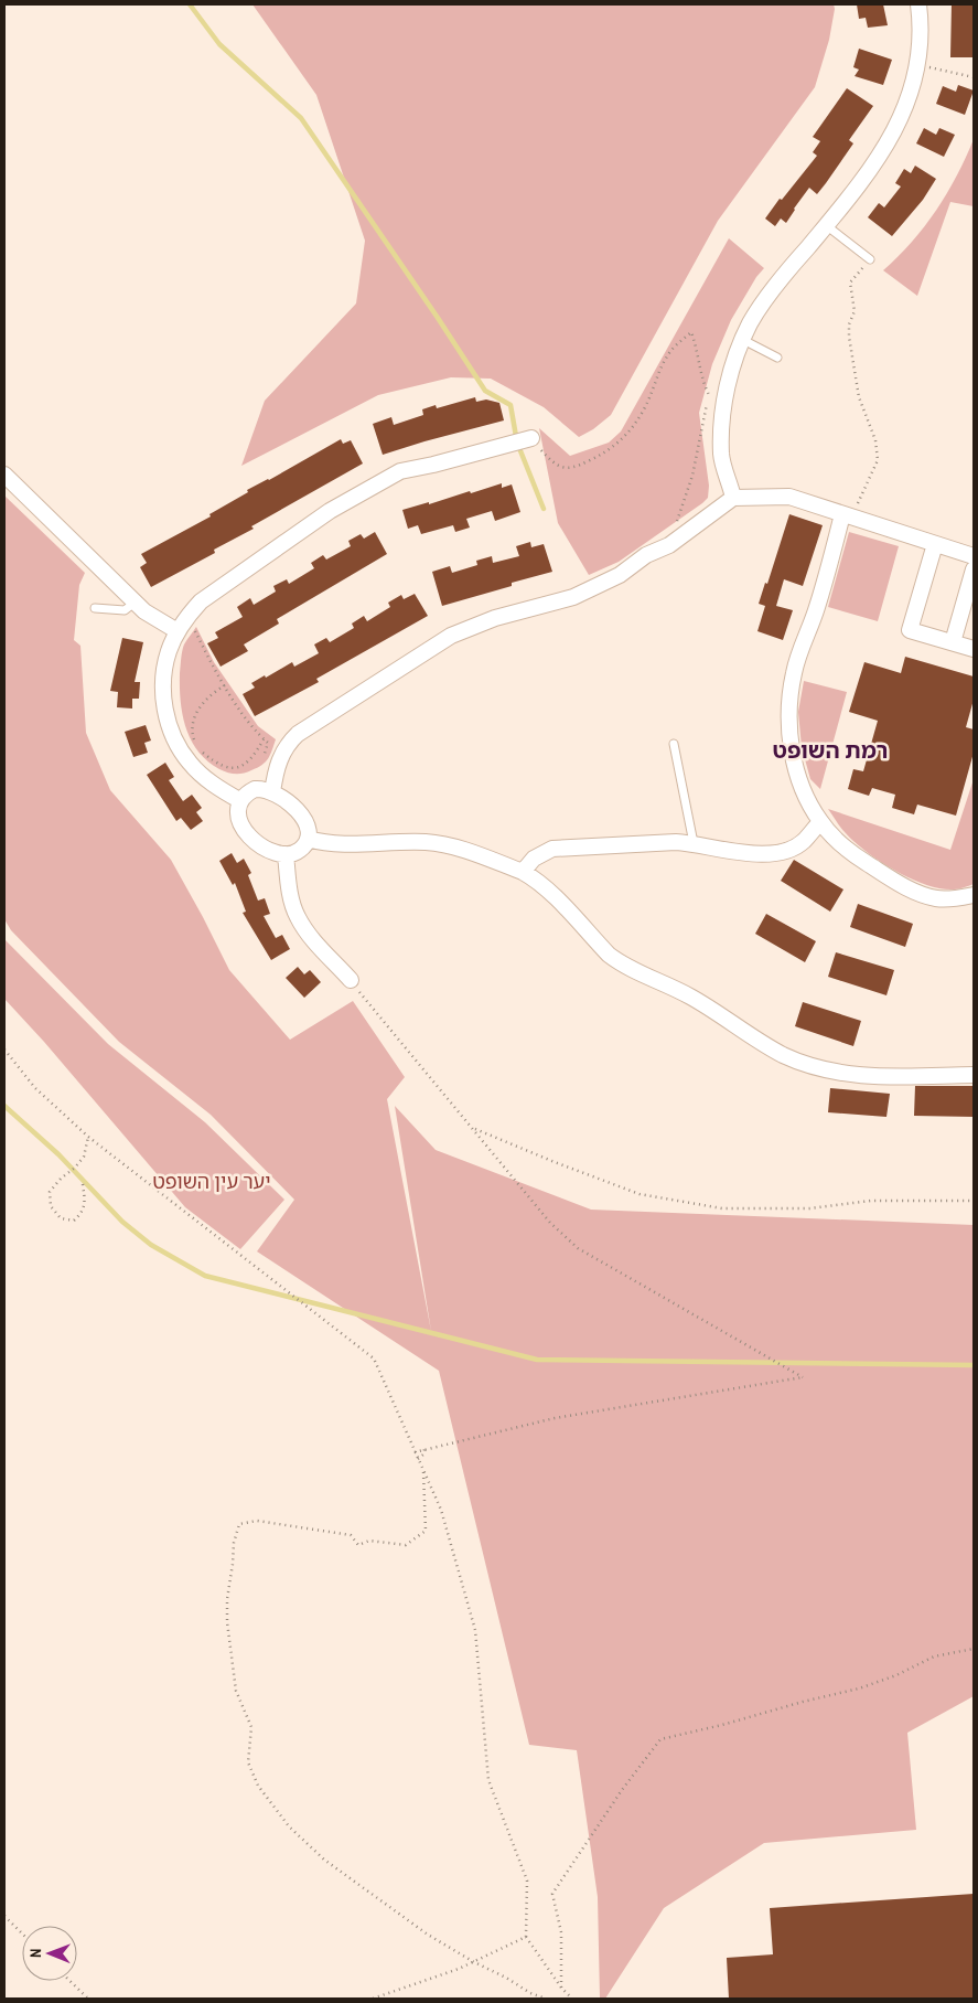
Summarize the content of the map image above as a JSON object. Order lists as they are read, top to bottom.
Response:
{
  "districts": ["רמת השופט"],
  "parks": ["יער עין השופט"],
  "north": "left"
}
